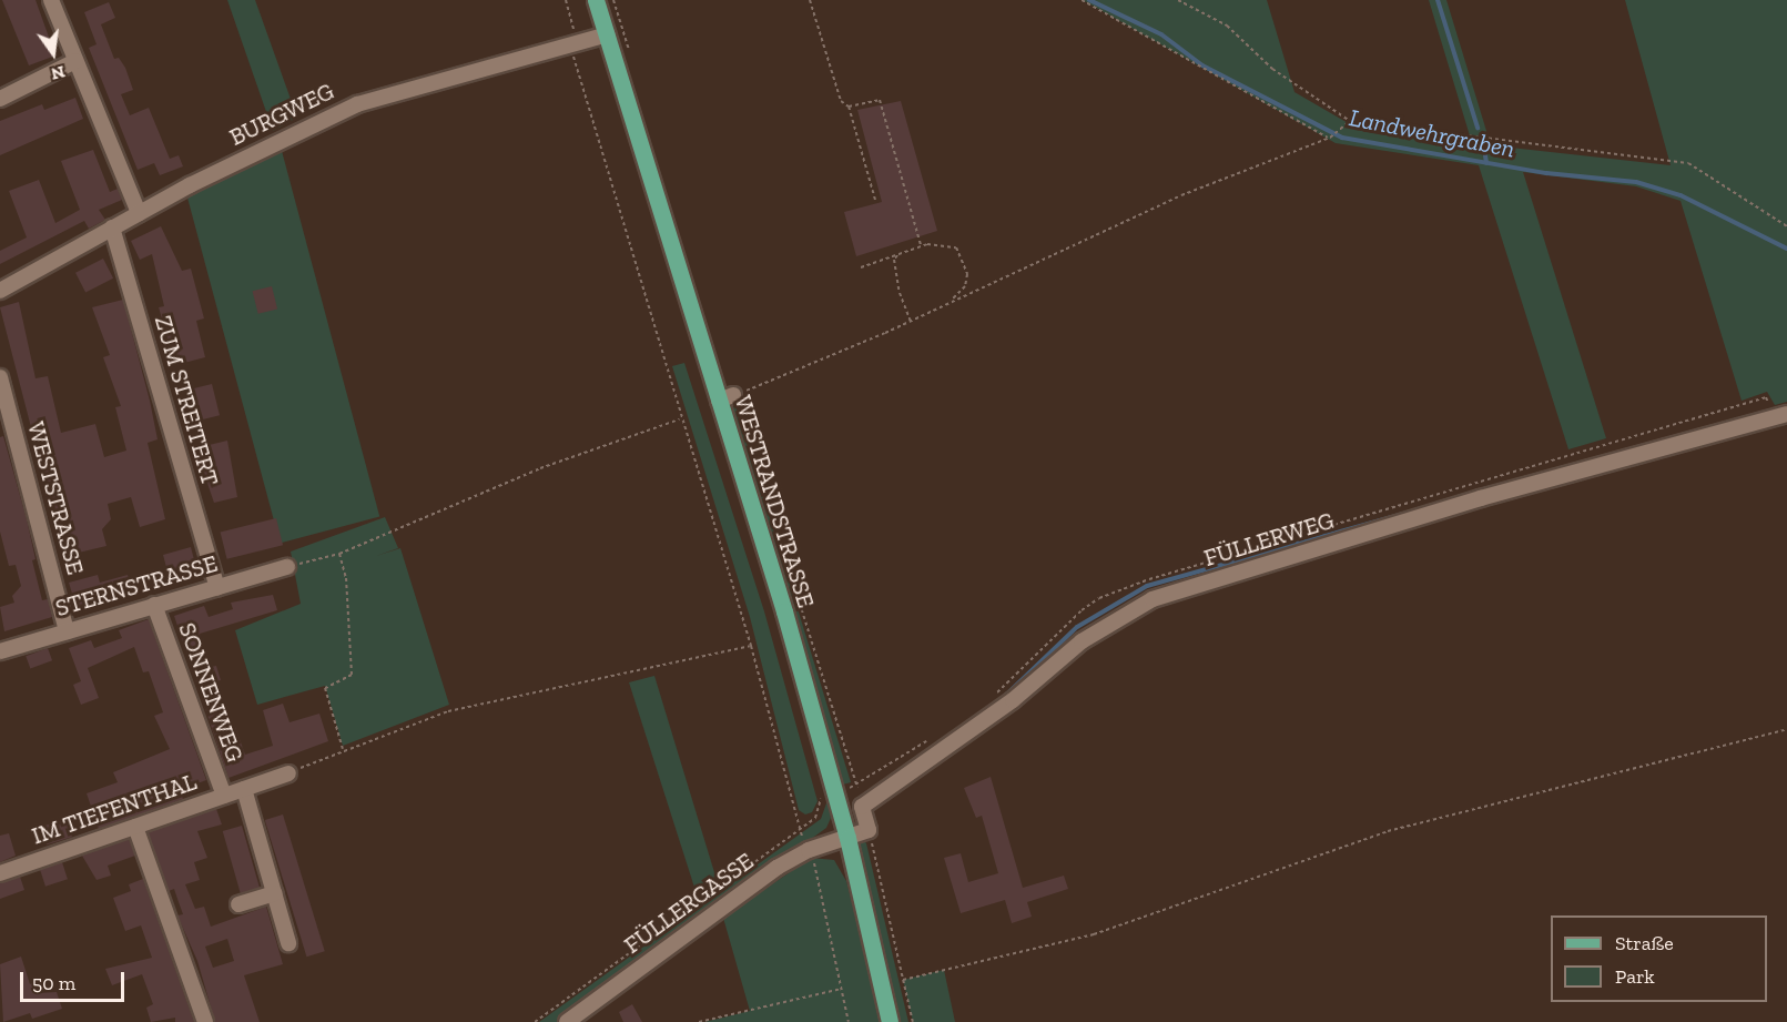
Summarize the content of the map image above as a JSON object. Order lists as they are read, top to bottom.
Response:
{
  "streets": {
    "main road": ["WESTRANDSTRASSE"],
    "street": [
      "BURGWEG",
      "ZUM STREITERT",
      "WESTSTRASSE",
      "FÜLLERWEG",
      "STERNSTRASSE",
      "SONNENWEG",
      "IM TIEFENTHAL",
      "FÜLLERGASSE"
    ]
  },
  "crossings": [
    ["BURGWEG", "ZUM STREITERT"],
    ["BURGWEG", "WESTRANDSTRASSE"],
    ["ZUM STREITERT", "STERNSTRASSE"],
    ["WESTSTRASSE", "STERNSTRASSE"],
    ["WESTRANDSTRASSE", "FÜLLERGASSE"],
    ["STERNSTRASSE", "SONNENWEG"],
    ["SONNENWEG", "IM TIEFENTHAL"]
  ],
  "water": ["Landwehrgraben"],
  "legend": ["Straße", "Park"],
  "scale_bar": "50 m",
  "north": "bottom"
}
